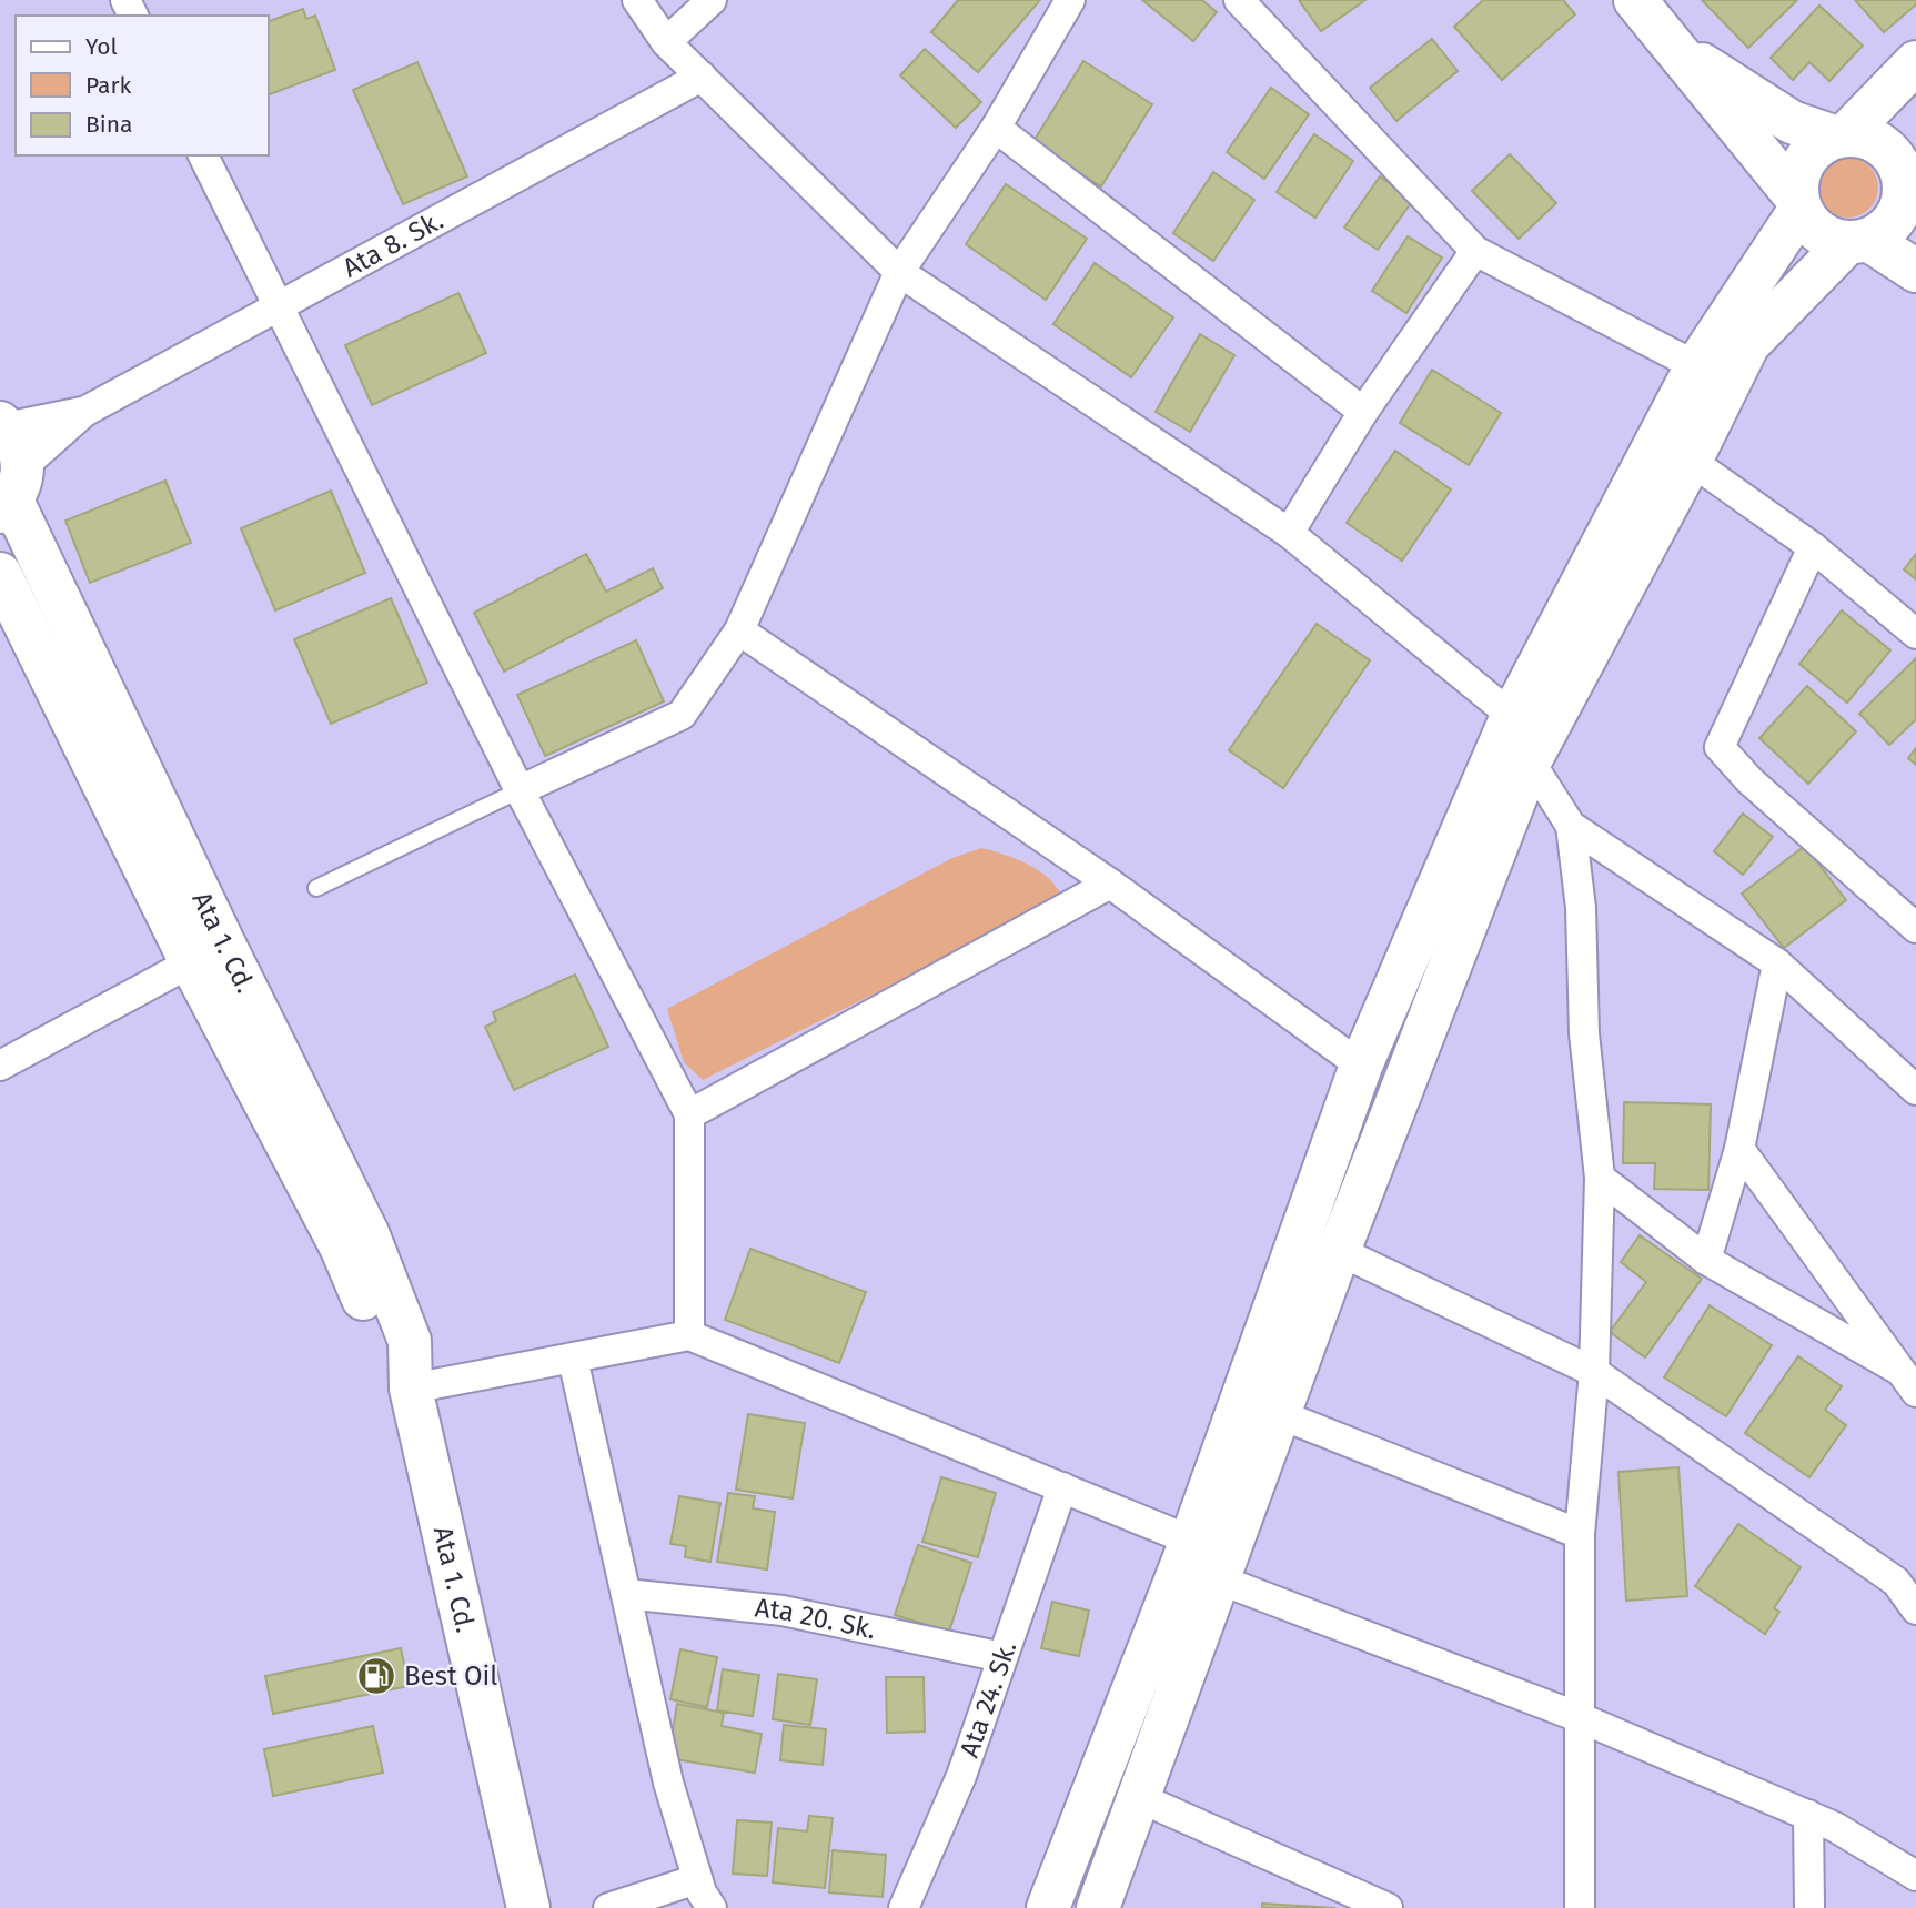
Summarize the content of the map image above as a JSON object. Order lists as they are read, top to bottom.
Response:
{
  "streets": {
    "street": [
      "Ata 8. Sk.",
      "Ata 1. Cd.",
      "Ata 20. Sk.",
      "Ata 24. Sk."
    ]
  },
  "crossings": [
    ["Ata 20. Sk.", "Ata 24. Sk."]
  ],
  "places": {
    "fuel station": ["Best Oil"]
  },
  "legend": ["Yol", "Park", "Bina"]
}
